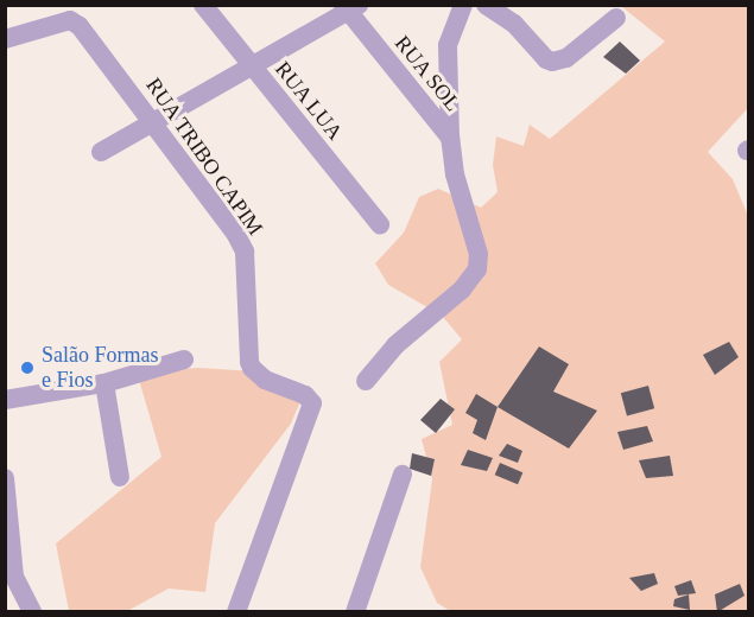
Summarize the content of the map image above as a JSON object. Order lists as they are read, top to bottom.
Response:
{
  "streets": {
    "street": ["RUA SOL", "RUA LUA", "RUA TRIBO CAPIM"]
  },
  "places": ["Salão Formas e Fios"]
}
